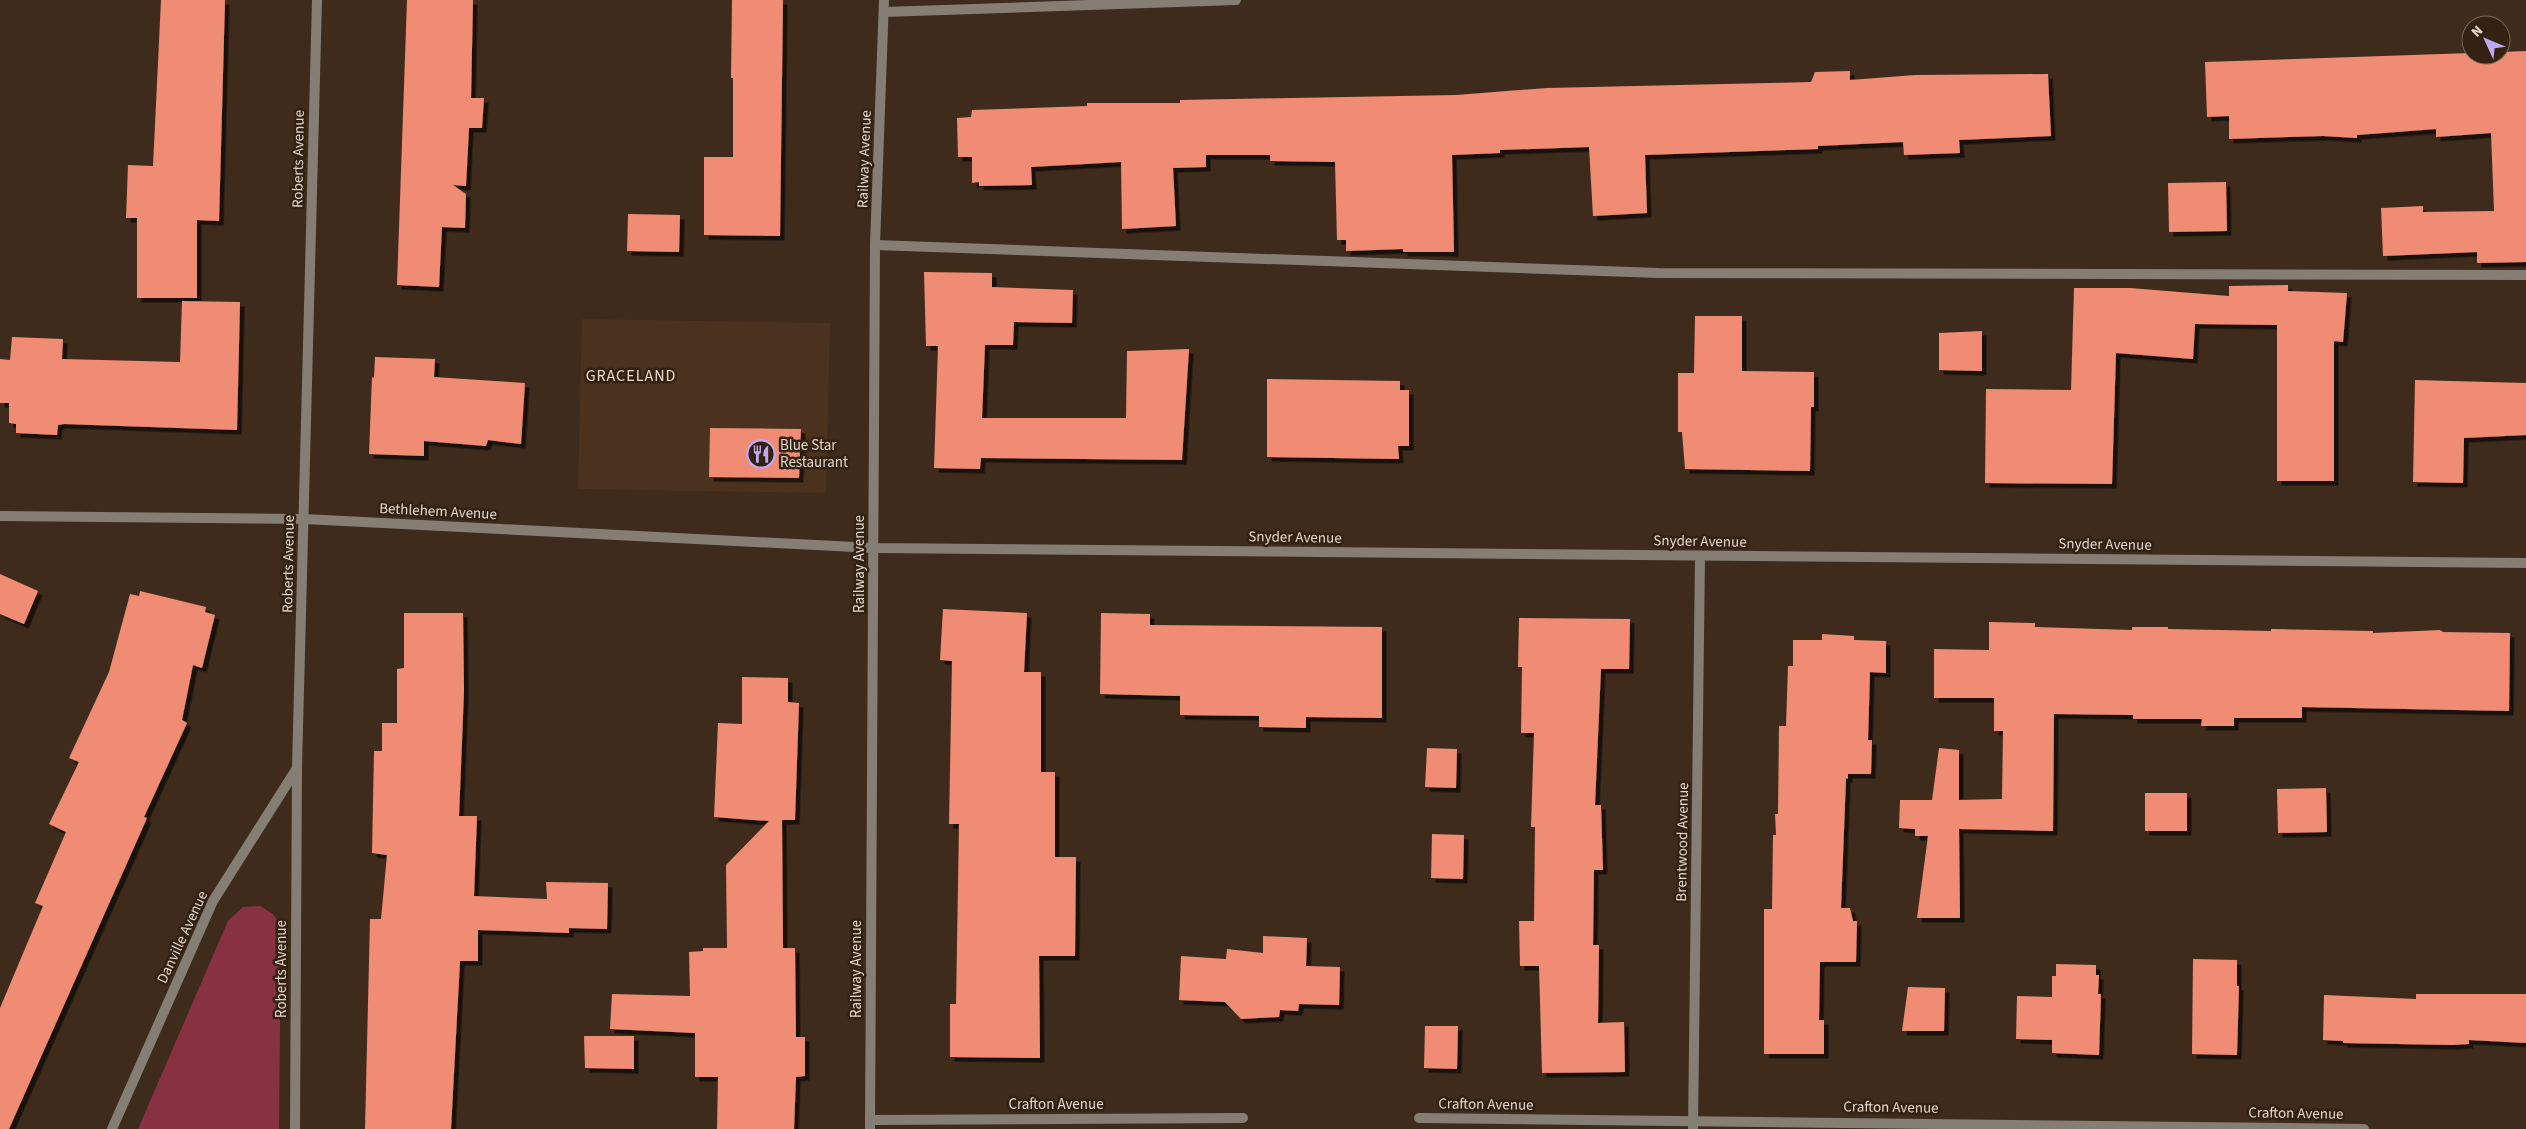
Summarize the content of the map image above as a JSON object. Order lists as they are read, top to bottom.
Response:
{
  "streets": {
    "street": [
      "Roberts Avenue",
      "Railway Avenue",
      "Bethlehem Avenue",
      "Snyder Avenue",
      "Brentwood Avenue",
      "Danville Avenue",
      "Crafton Avenue"
    ]
  },
  "crossings": [
    ["Roberts Avenue", "Bethlehem Avenue"],
    ["Roberts Avenue", "Danville Avenue"],
    ["Railway Avenue", "Bethlehem Avenue"],
    ["Railway Avenue", "Snyder Avenue"],
    ["Railway Avenue", "Crafton Avenue"],
    ["Bethlehem Avenue", "Snyder Avenue"],
    ["Snyder Avenue", "Brentwood Avenue"],
    ["Brentwood Avenue", "Crafton Avenue"]
  ],
  "districts": ["GRACELAND"],
  "places": {
    "restaurant": ["Blue Star Restaurant"]
  },
  "north": "top left"
}
